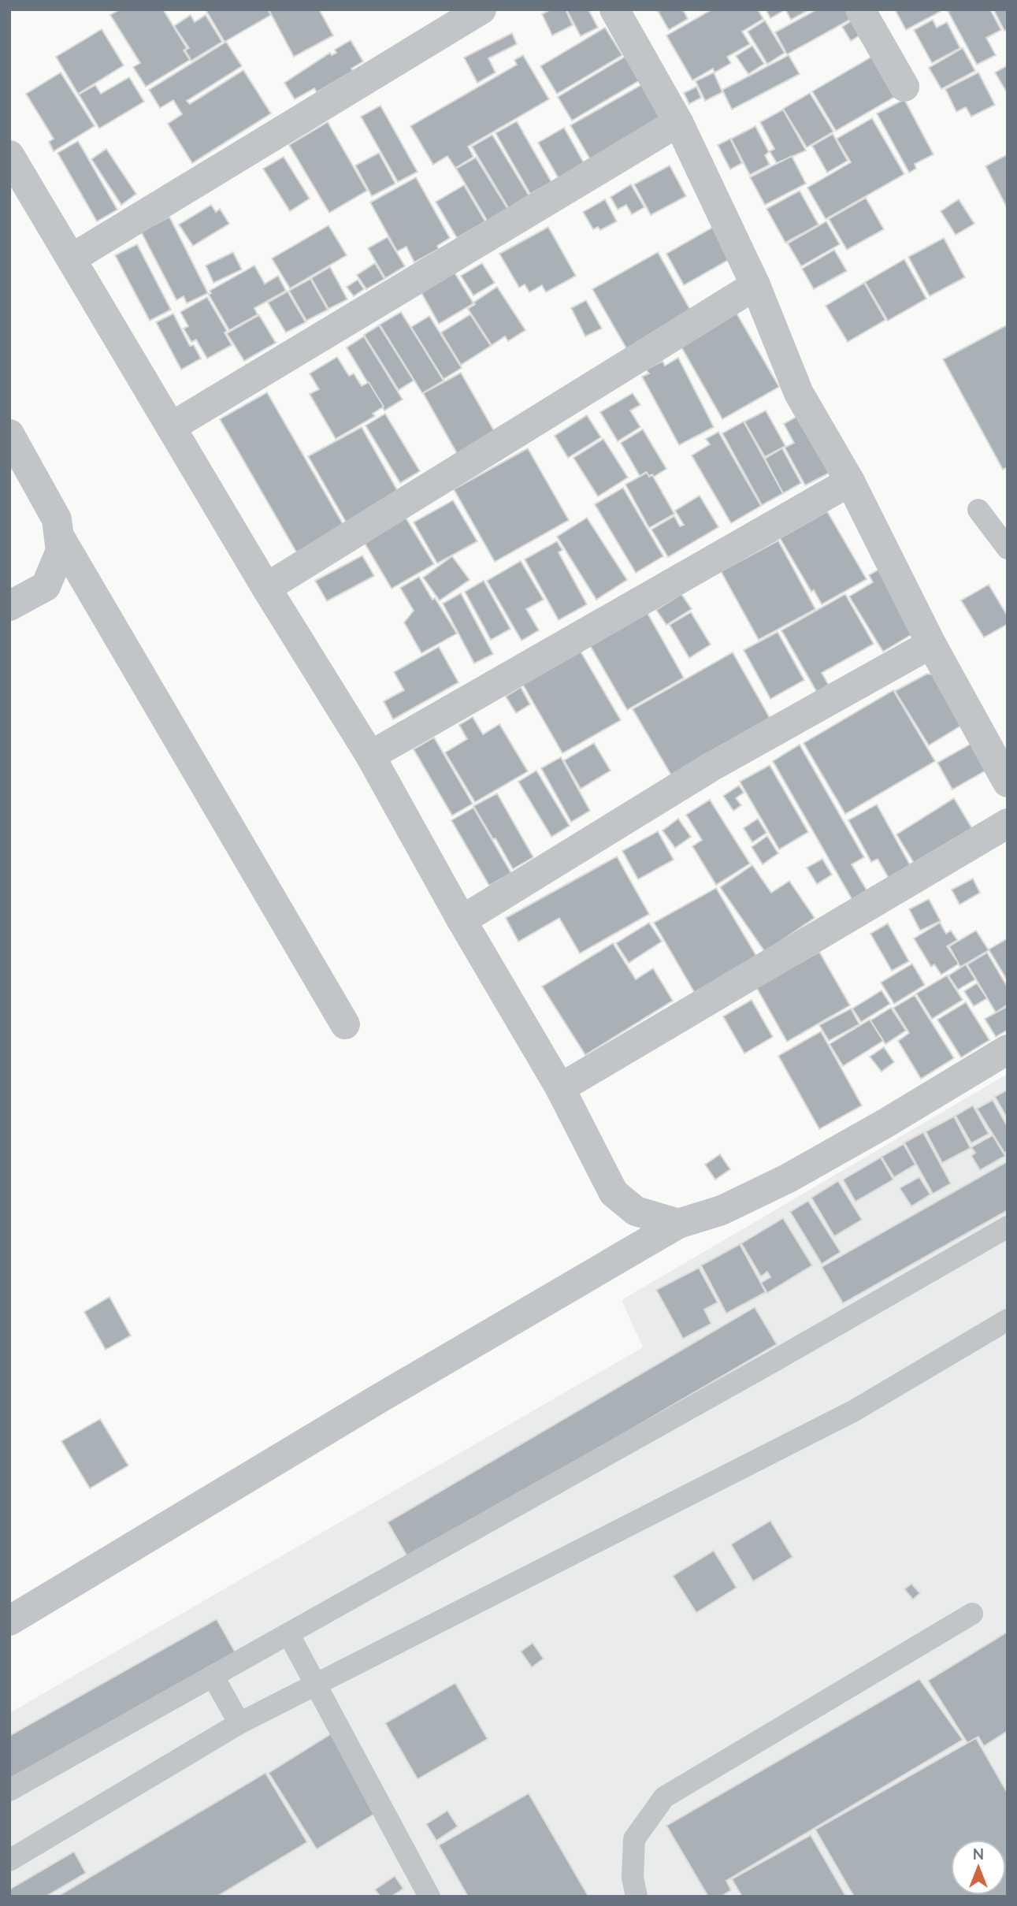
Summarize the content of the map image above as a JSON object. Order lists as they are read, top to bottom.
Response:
{
  "north": "top"
}
